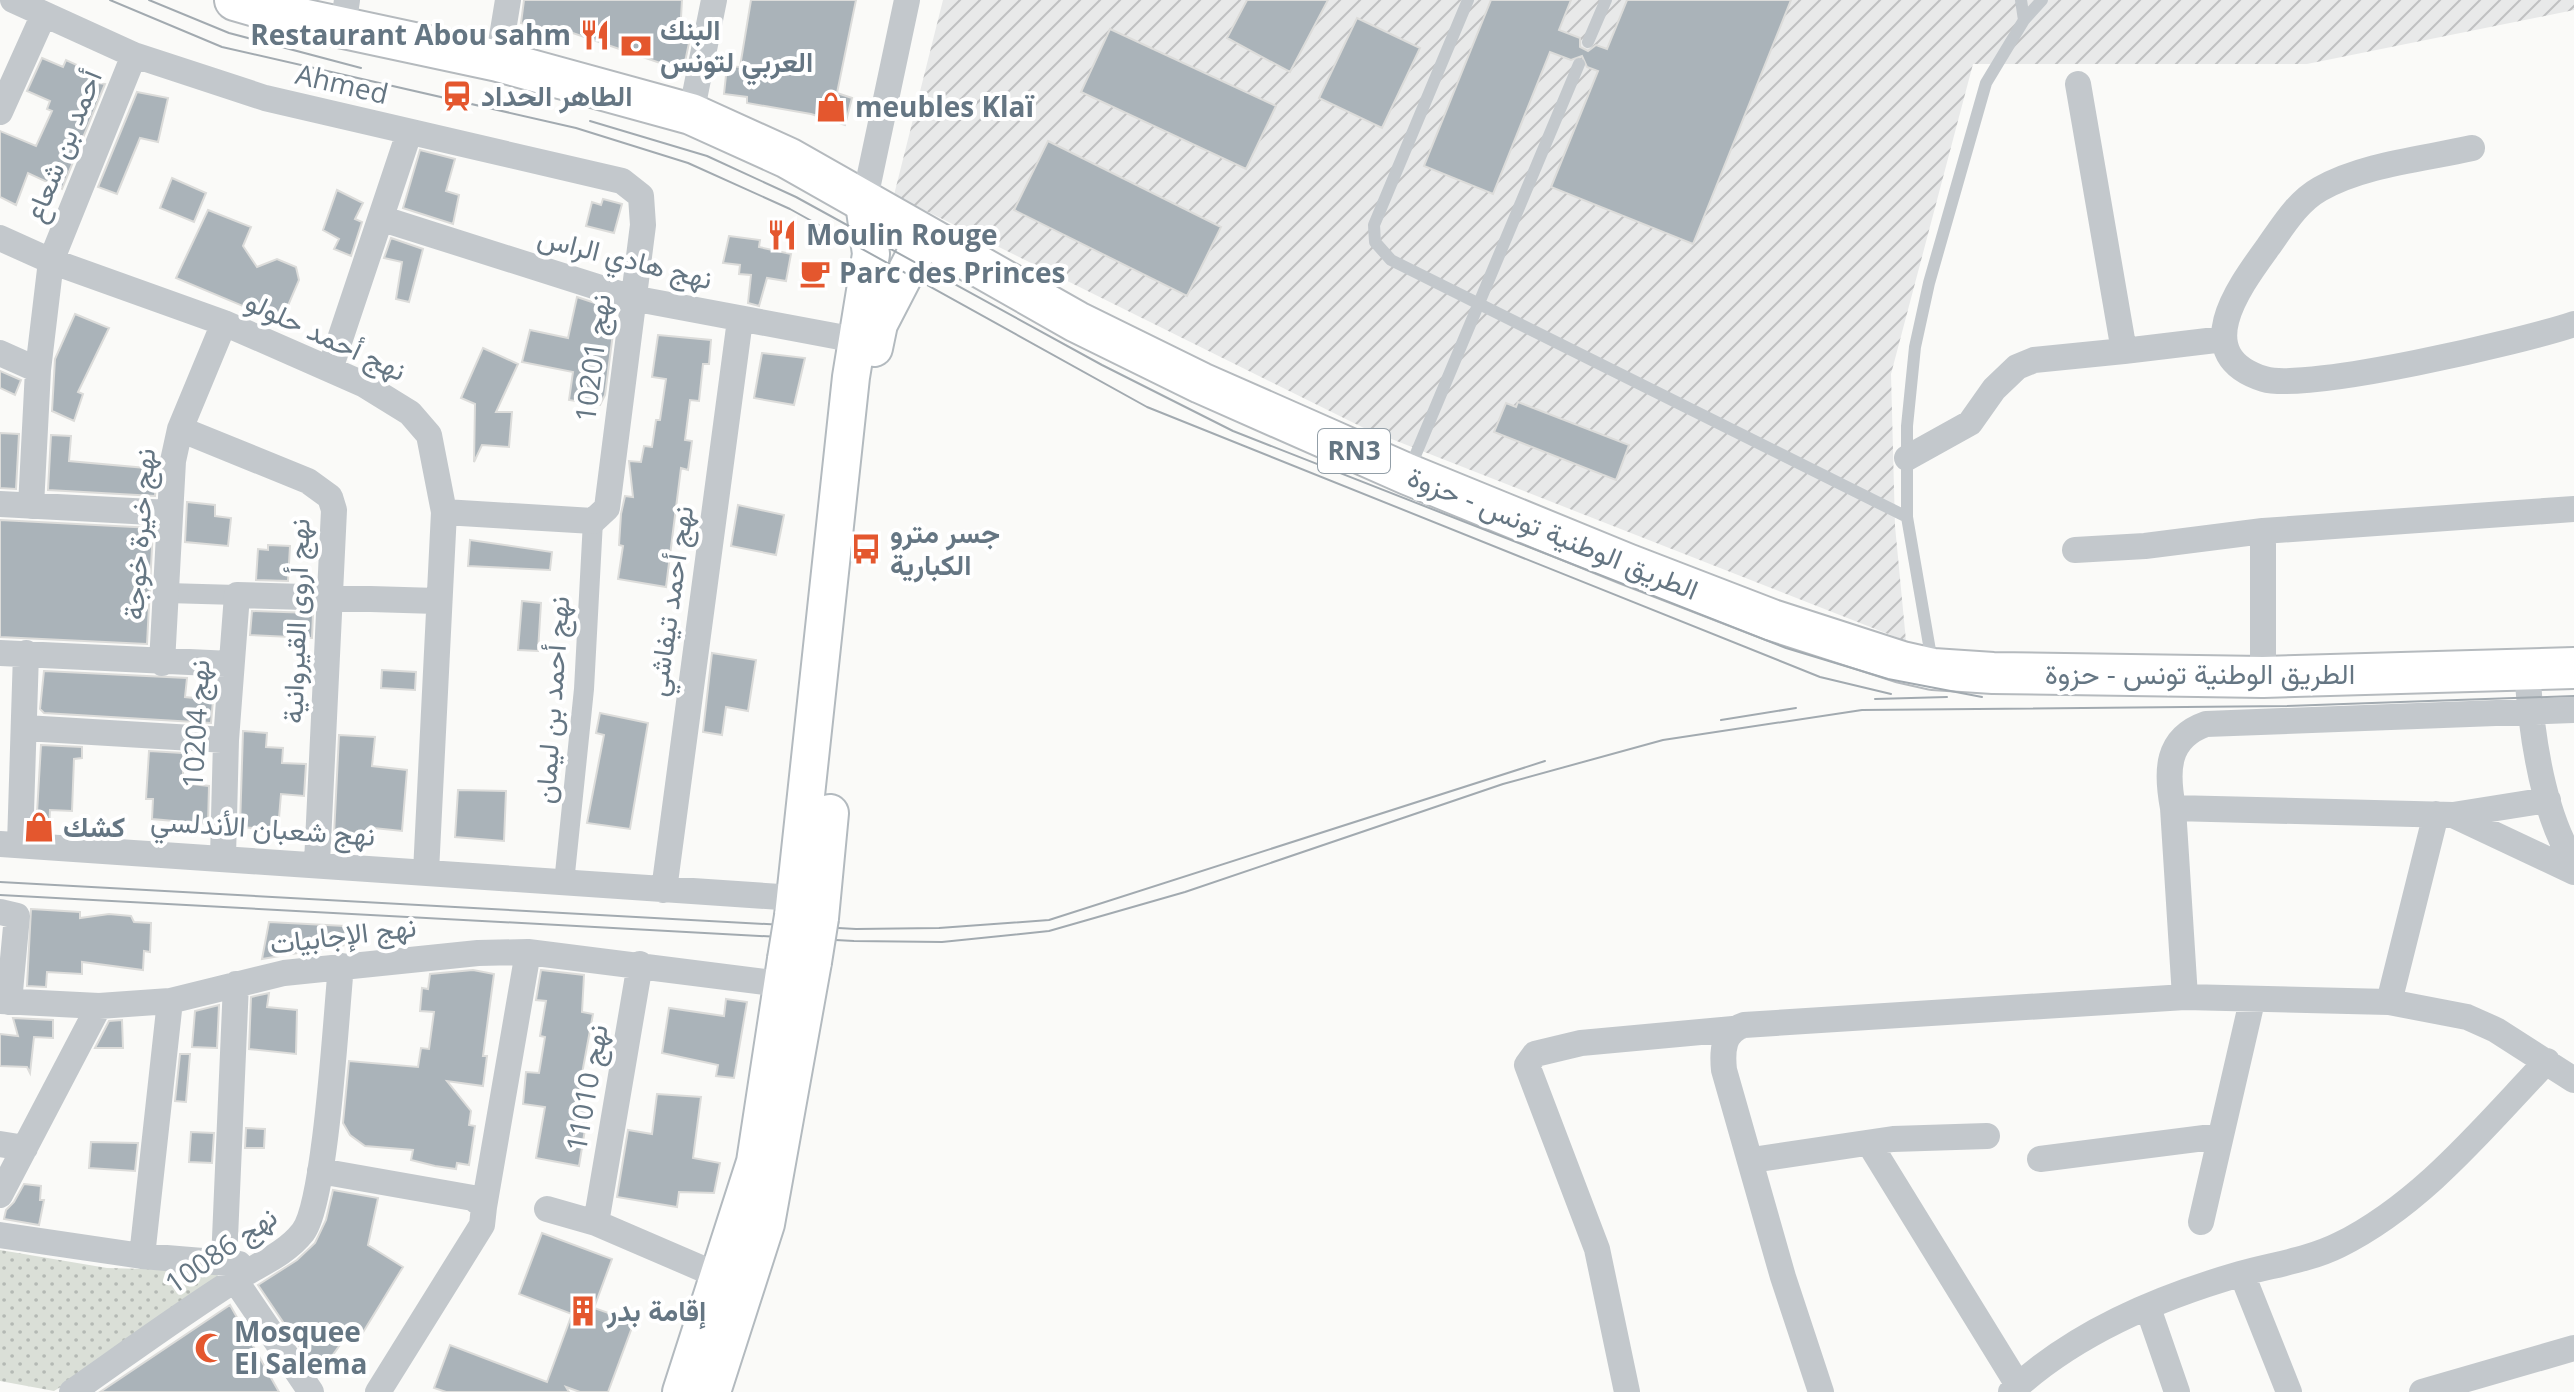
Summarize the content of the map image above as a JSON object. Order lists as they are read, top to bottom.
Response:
{
  "streets": {
    "main road": ["RN3", "الطريق الوطنية تونس - حزوة"],
    "street": [
      "Ahmed",
      "أحمد بن شعاع",
      "نهج هادي الراس",
      "نهج أحمد حلولو",
      "نهج 10201",
      "نهج خيرة خوجة",
      "نهج أحمد تيفاشي",
      "نهج أروى القيروانية",
      "نهج أحمد بن ليمان",
      "نهج 10204",
      "نهج شعبان الأندلسي",
      "نهج الإجابيات",
      "نهج 11010",
      "نهج 10086"
    ]
  },
  "crossings": [
    ["Ahmed", "أحمد بن شعاع"],
    ["Ahmed", "نهج 10201"],
    ["أحمد بن شعاع", "نهج أحمد حلولو"],
    ["نهج هادي الراس", "نهج 10201"],
    ["نهج هادي الراس", "نهج أحمد تيفاشي"],
    ["نهج أحمد حلولو", "نهج خيرة خوجة"],
    ["نهج أحمد حلولو", "نهج شعبان الأندلسي"],
    ["نهج 10201", "نهج أحمد بن ليمان"],
    ["نهج خيرة خوجة", "نهج أروى القيروانية"],
    ["نهج أحمد تيفاشي", "نهج شعبان الأندلسي"],
    ["نهج أروى القيروانية", "نهج شعبان الأندلسي"],
    ["نهج أحمد بن ليمان", "نهج شعبان الأندلسي"],
    ["نهج 10204", "نهج شعبان الأندلسي"],
    ["نهج الإجابيات", "نهج 11010"],
    ["نهج الإجابيات", "نهج 10086"]
  ],
  "places": {
    "restaurant": ["Restaurant Abou sahm", "Moulin Rouge"],
    "bank": ["البنك العربي لتونس"],
    "station": ["الطاهر الحداد"],
    "shop": ["meubles Klaï", "كشك"],
    "cafe": ["Parc des Princes"],
    "bus stop": ["جسر مترو الكبارية"],
    "building": ["إقامة بدر"],
    "mosque": ["Mosquee El Salema"]
  }
}
